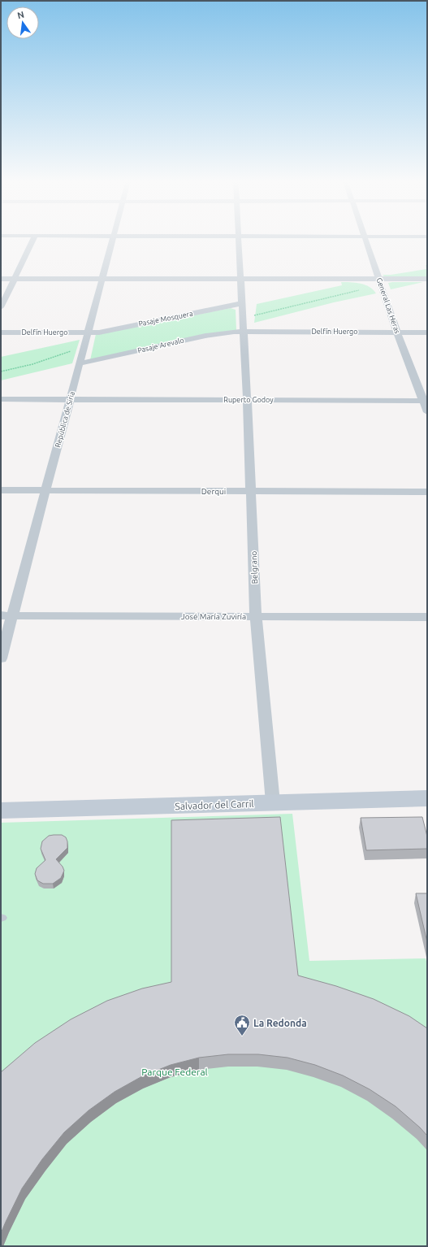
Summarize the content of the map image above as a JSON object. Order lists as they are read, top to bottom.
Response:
{
  "streets": {
    "main road": ["Salvador del Carril"],
    "street": [
      "General Las Heras",
      "Pasaje Mosquera",
      "Delfín Huergo",
      "Pasaje Arevalo",
      "Ruperto Godoy",
      "República de Siria",
      "Derqui",
      "Belgrano",
      "José María Zuviría"
    ]
  },
  "crossings": [
    ["General Las Heras", "Delfín Huergo"],
    ["General Las Heras", "Ruperto Godoy"],
    ["Pasaje Mosquera", "Delfín Huergo"],
    ["Pasaje Mosquera", "República de Siria"],
    ["Pasaje Mosquera", "Belgrano"],
    ["Delfín Huergo", "Pasaje Arevalo"],
    ["Delfín Huergo", "República de Siria"],
    ["Delfín Huergo", "Belgrano"],
    ["Pasaje Arevalo", "República de Siria"],
    ["Pasaje Arevalo", "Belgrano"],
    ["Ruperto Godoy", "República de Siria"],
    ["Ruperto Godoy", "Belgrano"],
    ["República de Siria", "Derqui"],
    ["República de Siria", "José María Zuviría"],
    ["Derqui", "Belgrano"],
    ["Belgrano", "José María Zuviría"],
    ["Belgrano", "Salvador del Carril"]
  ],
  "parks": ["Parque Federal"],
  "places": {
    "public building": ["La Redonda"]
  },
  "north": "top"
}
